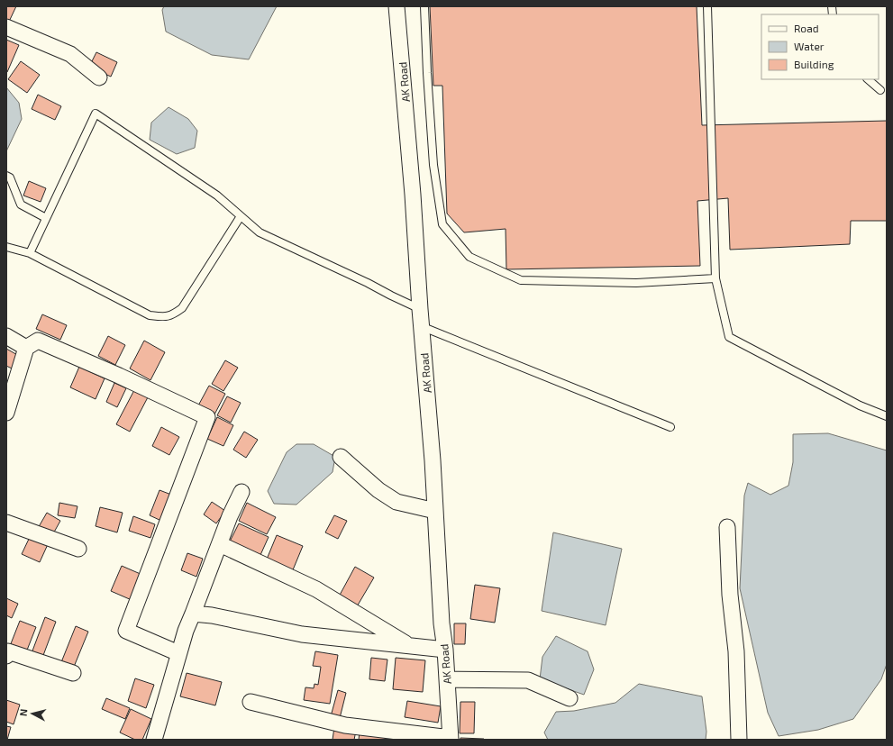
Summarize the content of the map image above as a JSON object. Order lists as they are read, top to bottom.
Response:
{
  "streets": {
    "street": ["AK Road"]
  },
  "legend": ["Road", "Water", "Building"],
  "north": "left"
}
